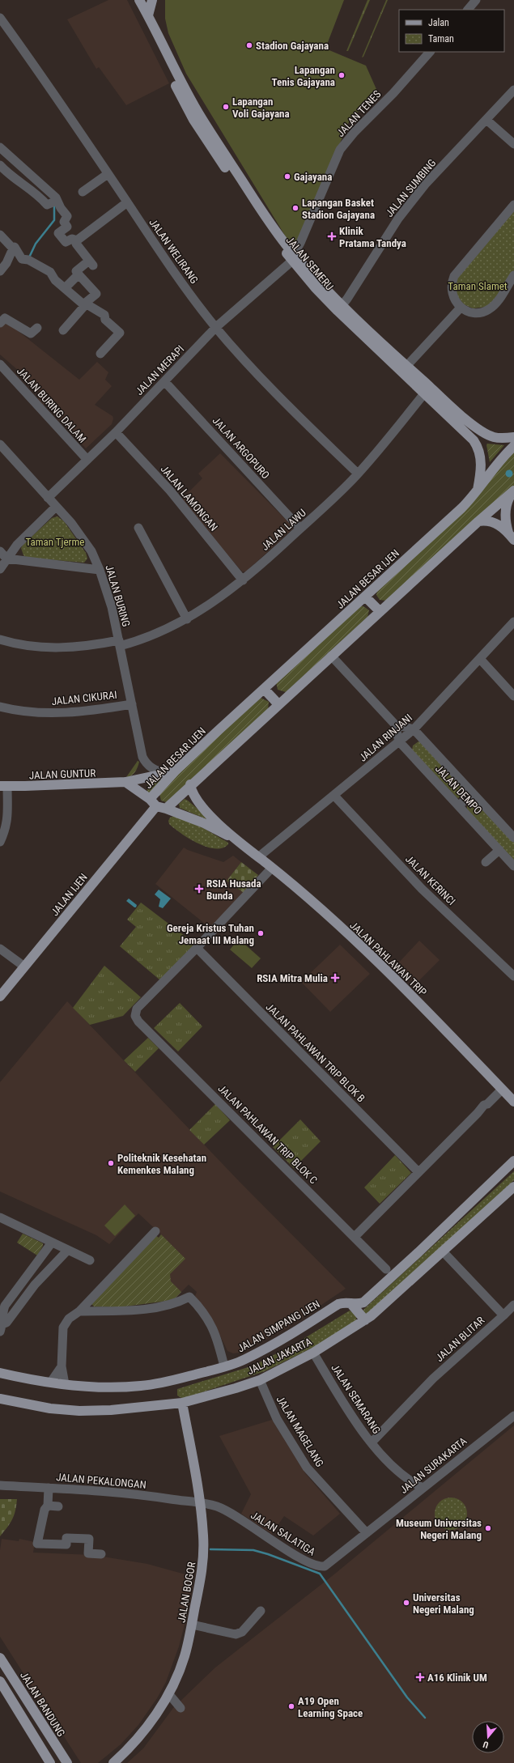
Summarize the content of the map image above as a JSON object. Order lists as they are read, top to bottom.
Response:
{
  "streets": {
    "main road": [
      "JALAN SEMERU",
      "JALAN BESAR IJEN",
      "JALAN GUNTUR",
      "JALAN IJEN",
      "JALAN PAHLAWAN TRIP",
      "JALAN SIMPANG IJEN",
      "JALAN JAKARTA",
      "JALAN BOGOR",
      "JALAN BANDUNG"
    ],
    "street": [
      "JALAN TENES",
      "JALAN SUMBING",
      "JALAN WELIRANG",
      "JALAN MERAPI",
      "JALAN BURING DALAM",
      "JALAN ARGOPURO",
      "JALAN LAMONGAN",
      "JALAN LAWU",
      "JALAN BURING",
      "JALAN CIKURAI",
      "JALAN RINJANI",
      "JALAN DEMPO",
      "JALAN KERINCI",
      "JALAN PAHLAWAN TRIP BLOK B",
      "JALAN PAHLAWAN TRIP BLOK C",
      "JALAN BLITAR",
      "JALAN SEMARANG",
      "JALAN MAGELANG",
      "JALAN SURAKARTA",
      "JALAN PEKALONGAN",
      "JALAN SALATIGA"
    ]
  },
  "crossings": [
    ["JALAN TENES", "JALAN SEMERU"],
    ["JALAN TENES", "JALAN MERAPI"],
    ["JALAN SUMBING", "JALAN SEMERU"],
    ["JALAN WELIRANG", "JALAN MERAPI"],
    ["JALAN WELIRANG", "JALAN LAWU"],
    ["JALAN SEMERU", "JALAN MERAPI"],
    ["JALAN SEMERU", "JALAN LAWU"],
    ["JALAN SEMERU", "JALAN BESAR IJEN"],
    ["JALAN MERAPI", "JALAN BURING DALAM"],
    ["JALAN MERAPI", "JALAN ARGOPURO"],
    ["JALAN MERAPI", "JALAN LAMONGAN"],
    ["JALAN MERAPI", "JALAN BURING"],
    ["JALAN ARGOPURO", "JALAN LAWU"],
    ["JALAN LAMONGAN", "JALAN LAWU"],
    ["JALAN LAWU", "JALAN BURING"],
    ["JALAN BESAR IJEN", "JALAN BURING"],
    ["JALAN BESAR IJEN", "JALAN GUNTUR"],
    ["JALAN BESAR IJEN", "JALAN IJEN"],
    ["JALAN BESAR IJEN", "JALAN PAHLAWAN TRIP"],
    ["JALAN BURING", "JALAN CIKURAI"],
    ["JALAN BURING", "JALAN GUNTUR"],
    ["JALAN RINJANI", "JALAN DEMPO"],
    ["JALAN RINJANI", "JALAN KERINCI"],
    ["JALAN RINJANI", "JALAN PAHLAWAN TRIP"],
    ["JALAN GUNTUR", "JALAN PAHLAWAN TRIP"],
    ["JALAN IJEN", "JALAN PAHLAWAN TRIP"],
    ["JALAN PAHLAWAN TRIP BLOK B", "JALAN PAHLAWAN TRIP BLOK C"],
    ["JALAN BLITAR", "JALAN SEMARANG"],
    ["JALAN JAKARTA", "JALAN SEMARANG"],
    ["JALAN JAKARTA", "JALAN MAGELANG"],
    ["JALAN JAKARTA", "JALAN BOGOR"],
    ["JALAN SEMARANG", "JALAN SURAKARTA"],
    ["JALAN MAGELANG", "JALAN SURAKARTA"],
    ["JALAN MAGELANG", "JALAN SALATIGA"],
    ["JALAN SURAKARTA", "JALAN SALATIGA"],
    ["JALAN PEKALONGAN", "JALAN SALATIGA"],
    ["JALAN PEKALONGAN", "JALAN BOGOR"],
    ["JALAN SALATIGA", "JALAN BOGOR"]
  ],
  "parks": ["Taman Slamet", "Taman Tjerme"],
  "places": {
    "other": [
      "Stadion Gajayana",
      "Lapangan Tenis Gajayana",
      "Lapangan Voli Gajayana",
      "Gajayana",
      "Lapangan Basket Stadion Gajayana",
      "Gereja Kristus Tuhan Jemaat III Malang",
      "Politeknik Kesehatan Kemenkes Malang",
      "Museum Universitas Negeri Malang",
      "Universitas Negeri Malang",
      "A19 Open Learning Space"
    ],
    "health": [
      "Klinik Pratama Tandya",
      "RSIA Husada Bunda",
      "RSIA Mitra Mulia",
      "A16 Klinik UM"
    ]
  },
  "legend": ["Jalan", "Taman"],
  "north": "bottom"
}
